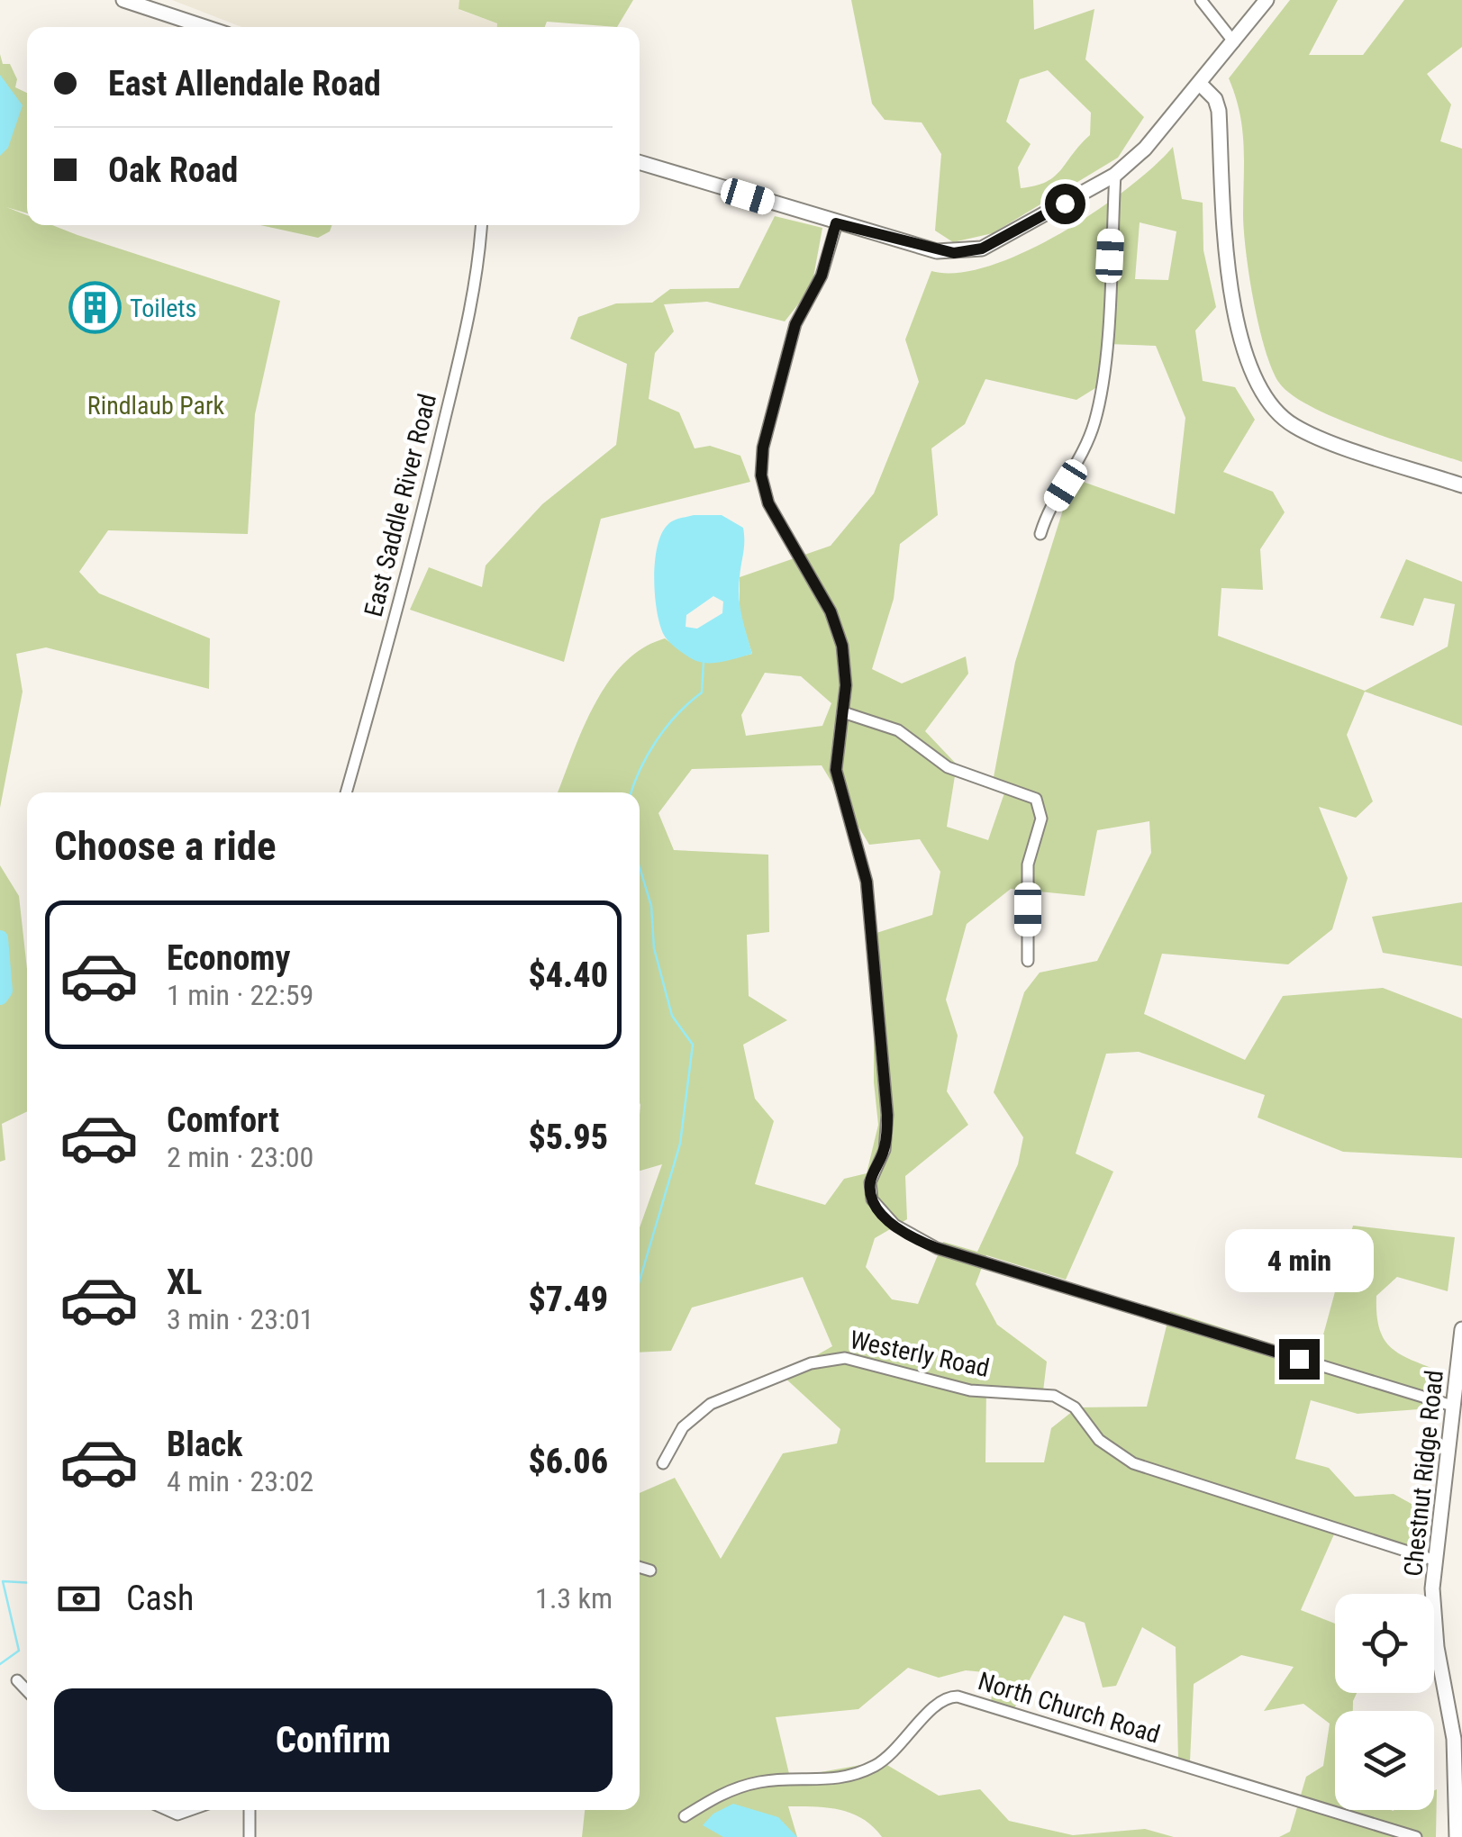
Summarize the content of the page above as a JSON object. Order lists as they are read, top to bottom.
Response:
{
  "streets": {
    "main road": ["Chestnut Ridge Road"],
    "street": ["East Saddle River Road", "Westerly Road", "North Church Road"]
  },
  "crossings": [
    ["Westerly Road", "Chestnut Ridge Road"]
  ],
  "parks": ["Rindlaub Park"],
  "places": {
    "building": ["Toilets"]
  },
  "page": {
    "banner": ["East Allendale Road", "Oak Road"],
    "heading": "Choose a ride",
    "list": [
      {
        "name": "Economy",
        "note": "1 min · 22:59",
        "value": "$4.40"
      },
      {
        "name": "Comfort",
        "note": "2 min · 23:00",
        "value": "$5.95"
      },
      {
        "name": "XL",
        "note": "3 min · 23:01",
        "value": "$7.49"
      },
      {
        "name": "Black",
        "note": "4 min · 23:02",
        "value": "$6.06"
      }
    ],
    "bubble": "4 min",
    "pay": ["Cash", "1.3 km"],
    "buttons": "Confirm"
  }
}
